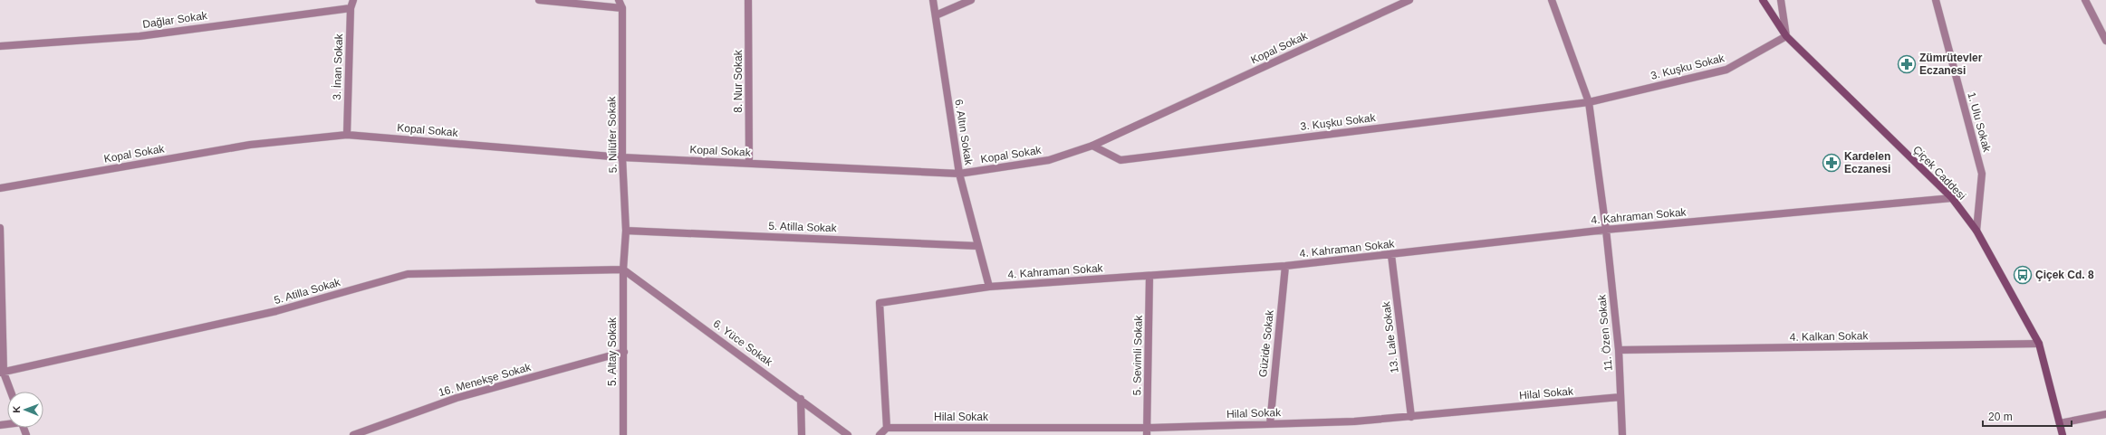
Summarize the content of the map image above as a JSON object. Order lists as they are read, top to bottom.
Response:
{
  "streets": {
    "main road": ["Çiçek Caddesi"],
    "street": [
      "Dağlar Sokak",
      "Kopal Sokak",
      "3. İnan Sokak",
      "3. Kuşku Sokak",
      "8. Nur Sokak",
      "1. Ulu Sokak",
      "6. Altın Sokak",
      "5. Nilüfer Sokak",
      "4. Kahraman Sokak",
      "5. Atilla Sokak",
      "11. Özen Sokak",
      "4. Kalkan Sokak",
      "13. Lale Sokak",
      "6. Yüce Sokak",
      "Güzide Sokak",
      "5. Altay Sokak",
      "5. Sevimli Sokak",
      "16. Menekşe Sokak",
      "Hilal Sokak"
    ]
  },
  "crossings": [
    ["Dağlar Sokak", "3. İnan Sokak"],
    ["Kopal Sokak", "3. İnan Sokak"],
    ["Kopal Sokak", "3. Kuşku Sokak"],
    ["Kopal Sokak", "8. Nur Sokak"],
    ["Kopal Sokak", "6. Altın Sokak"],
    ["Kopal Sokak", "5. Nilüfer Sokak"],
    ["3. Kuşku Sokak", "Çiçek Caddesi"],
    ["1. Ulu Sokak", "Çiçek Caddesi"],
    ["6. Altın Sokak", "4. Kahraman Sokak"],
    ["6. Altın Sokak", "5. Atilla Sokak"],
    ["5. Nilüfer Sokak", "5. Atilla Sokak"],
    ["5. Nilüfer Sokak", "6. Yüce Sokak"],
    ["5. Nilüfer Sokak", "5. Altay Sokak"],
    ["Çiçek Caddesi", "4. Kahraman Sokak"],
    ["Çiçek Caddesi", "4. Kalkan Sokak"],
    ["4. Kahraman Sokak", "11. Özen Sokak"],
    ["4. Kahraman Sokak", "13. Lale Sokak"],
    ["4. Kahraman Sokak", "Güzide Sokak"],
    ["4. Kahraman Sokak", "5. Sevimli Sokak"],
    ["4. Kahraman Sokak", "Hilal Sokak"],
    ["5. Atilla Sokak", "6. Yüce Sokak"],
    ["5. Atilla Sokak", "5. Altay Sokak"],
    ["11. Özen Sokak", "4. Kalkan Sokak"],
    ["11. Özen Sokak", "Hilal Sokak"],
    ["13. Lale Sokak", "Hilal Sokak"],
    ["6. Yüce Sokak", "5. Altay Sokak"],
    ["Güzide Sokak", "Hilal Sokak"],
    ["5. Altay Sokak", "16. Menekşe Sokak"],
    ["5. Sevimli Sokak", "Hilal Sokak"]
  ],
  "places": {
    "pharmacy": ["Zümrütevler Eczanesi", "Kardelen Eczanesi"],
    "bus stop": ["Çiçek Cd. 8"]
  },
  "scale_bar": "20 m",
  "north": "left"
}
